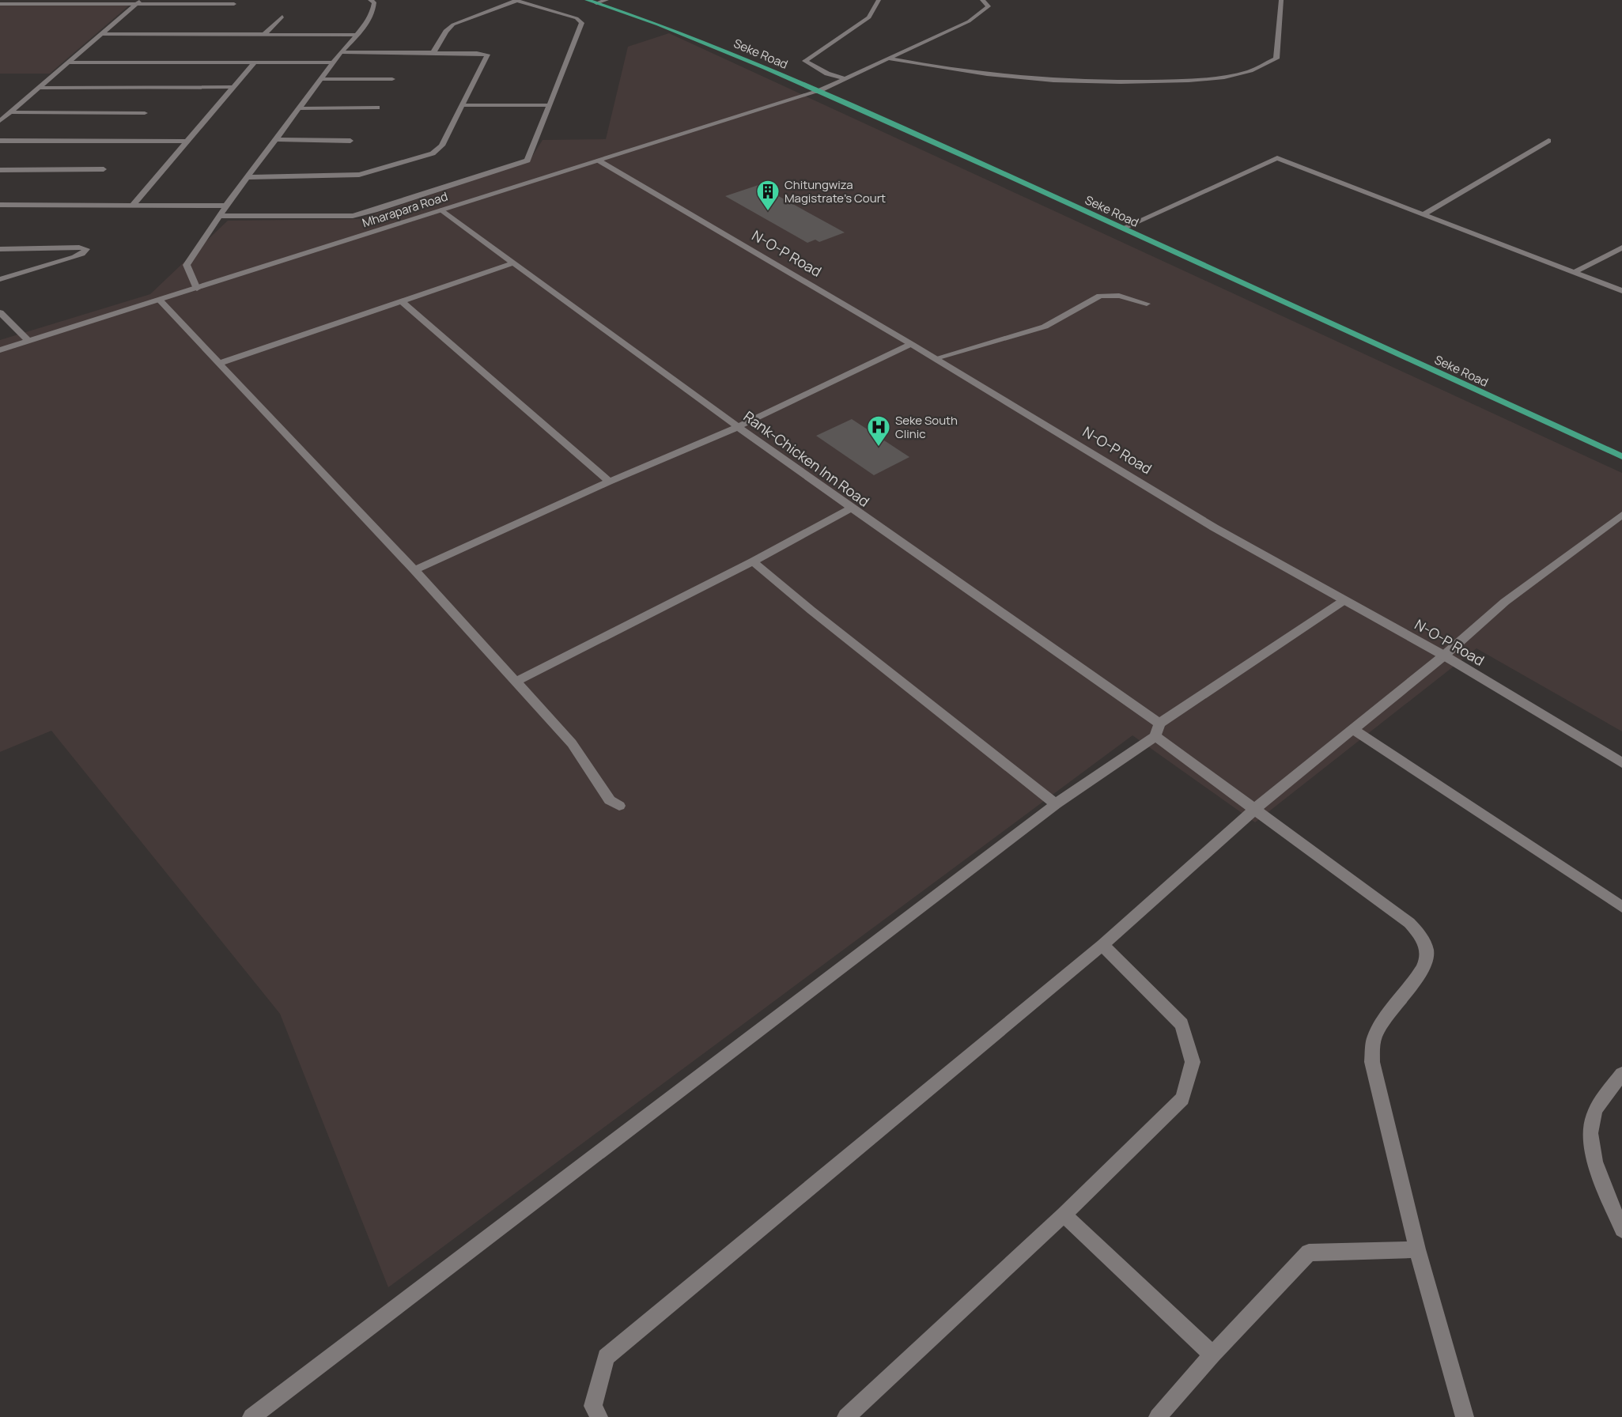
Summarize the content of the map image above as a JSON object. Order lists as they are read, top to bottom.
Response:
{
  "streets": {
    "main road": ["Seke Road"],
    "street": ["Mharapara Road", "N-O-P Road", "Rank-Chicken Inn Road"]
  },
  "crossings": [
    ["Seke Road", "Mharapara Road"],
    ["Mharapara Road", "N-O-P Road"],
    ["Mharapara Road", "Rank-Chicken Inn Road"]
  ],
  "places": {
    "building": ["Chitungwiza Magistrate's Court"],
    "hospital": ["Seke South Clinic"]
  }
}
